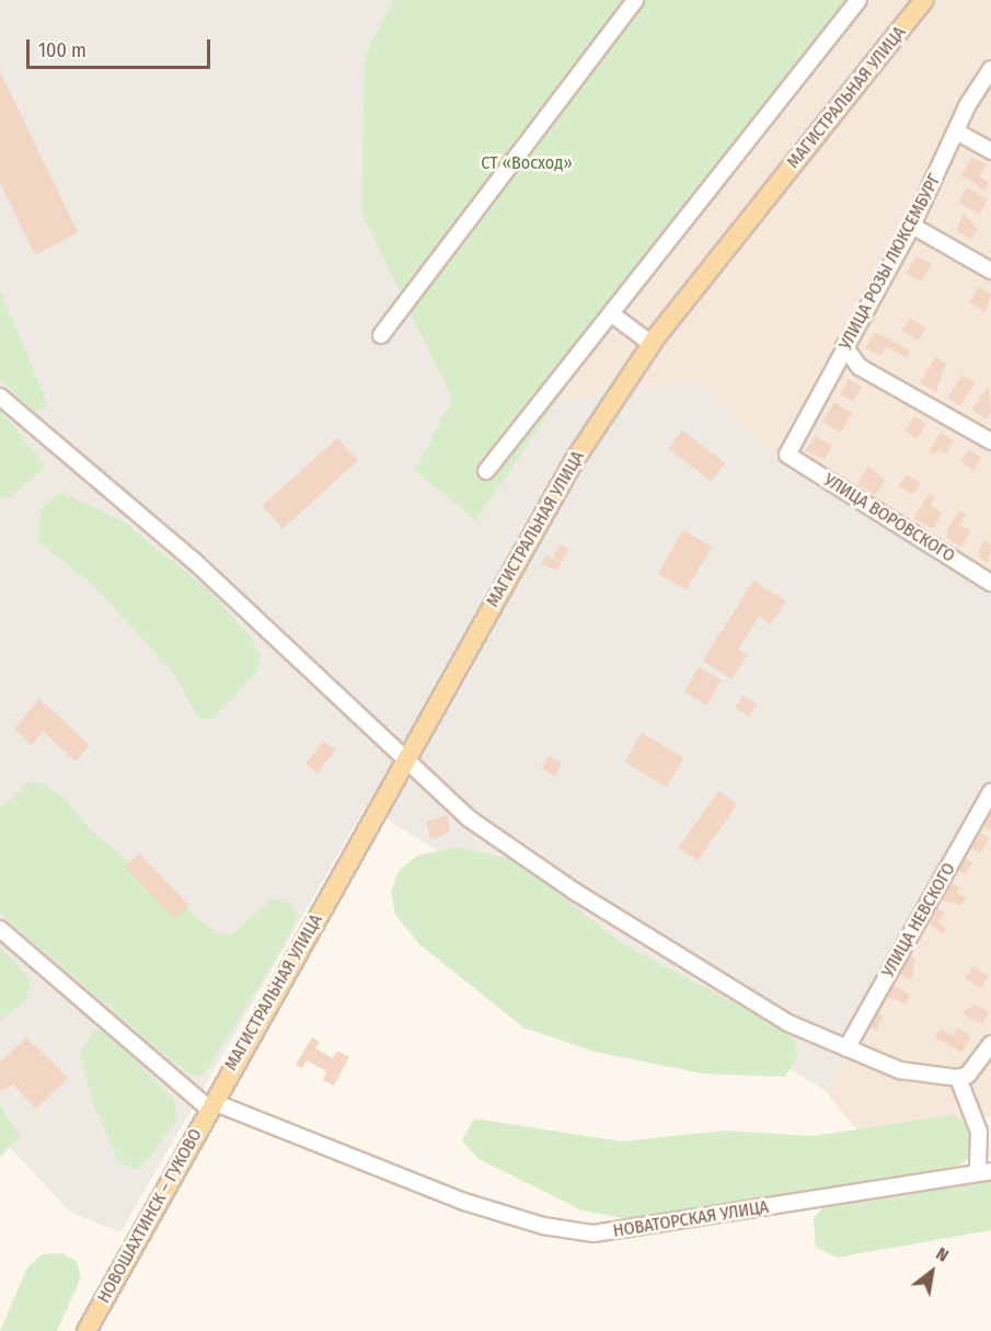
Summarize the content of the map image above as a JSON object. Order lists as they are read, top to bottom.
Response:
{
  "streets": {
    "main road": ["МАГИСТРАЛЬНАЯ УЛИЦА", "НОВОШАХТИНСК – ГУКОВО"],
    "street": [
      "УЛИЦА РОЗЫ ЛЮКСЕМБУРГ",
      "УЛИЦА ВОРОВСКОГО",
      "УЛИЦА НЕВСКОГО",
      "НОВАТОРСКАЯ УЛИЦА"
    ]
  },
  "crossings": [
    ["МАГИСТРАЛЬНАЯ УЛИЦА", "НОВОШАХТИНСК – ГУКОВО"],
    ["МАГИСТРАЛЬНАЯ УЛИЦА", "НОВАТОРСКАЯ УЛИЦА"],
    ["УЛИЦА РОЗЫ ЛЮКСЕМБУРГ", "УЛИЦА ВОРОВСКОГО"],
    ["НОВОШАХТИНСК – ГУКОВО", "НОВАТОРСКАЯ УЛИЦА"]
  ],
  "parks": ["СТ «Восход»"],
  "scale_bar": "100 m",
  "north": "top right"
}
